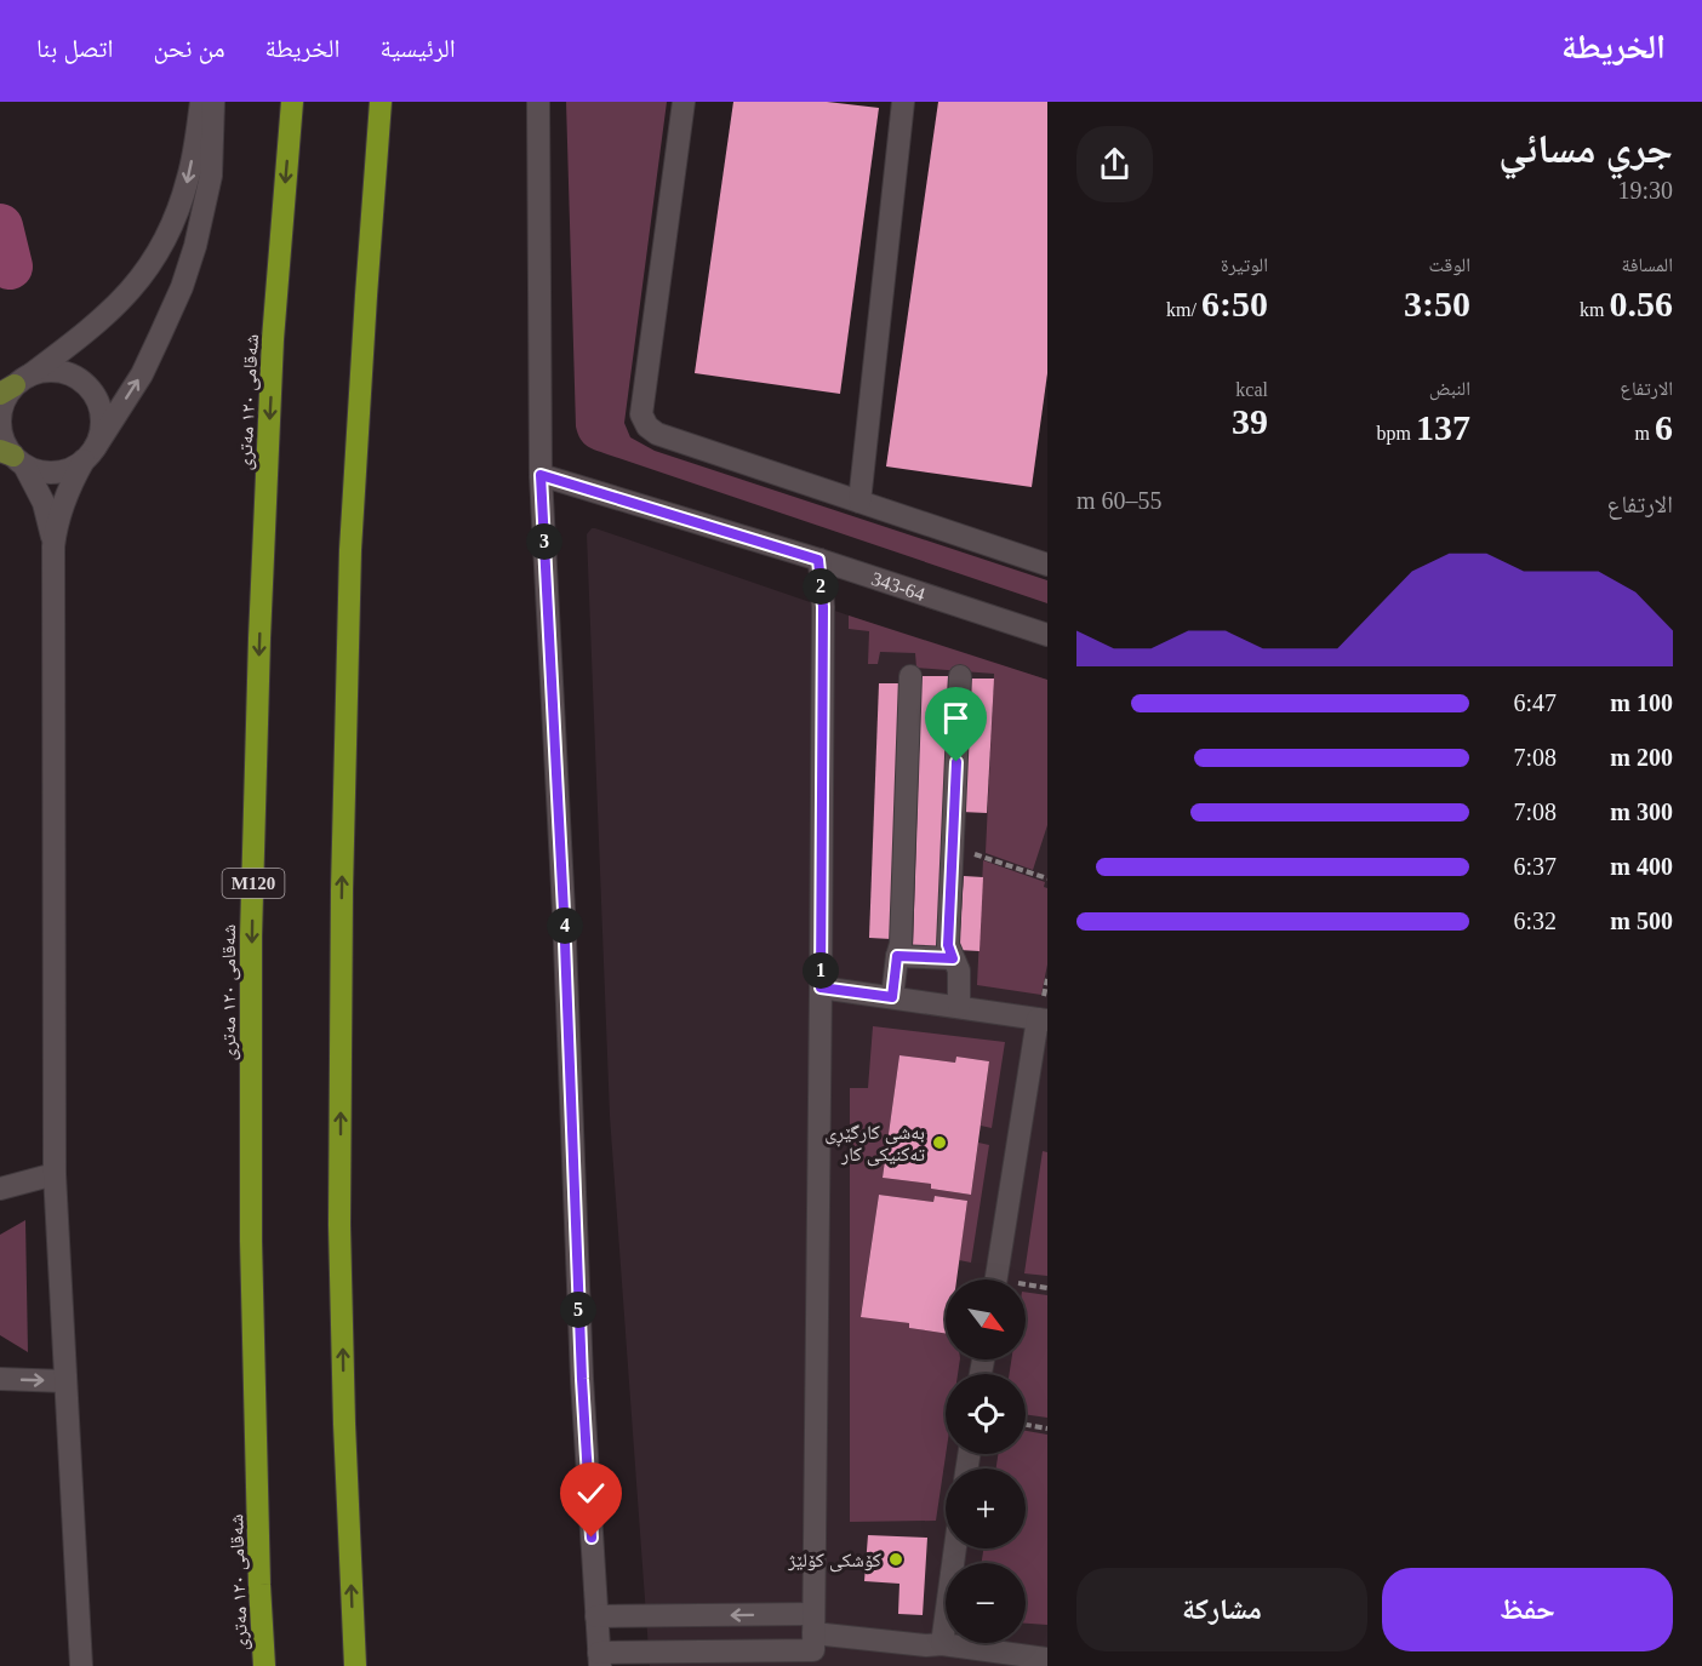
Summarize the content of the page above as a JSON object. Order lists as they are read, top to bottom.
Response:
{
  "streets": {
    "highway": ["شەقامی ١٢٠ مەتری", "M120"],
    "street": ["343-64"]
  },
  "places": ["بەشی کارگێڕی تەکنیکی کار", "کۆشکی کۆلێژ"],
  "north": "bottom right",
  "page": {
    "header": "الخريطة",
    "nav": [
      "الرئيسية",
      "الخريطة",
      "من نحن",
      "اتصل بنا"
    ],
    "heading": ["جري مسائي", "19:30"],
    "stats": [
      ["المسافة", "0.56 km"],
      ["الوقت", "3:50"],
      ["الوتيرة", "6:50 /km"],
      ["الارتفاع", "6 m"],
      ["النبض", "137 bpm"],
      ["kcal", "39"]
    ],
    "chart": ["الارتفاع", "55–60 m"],
    "pins": [
      "3",
      "2",
      "4",
      "1",
      "5"
    ],
    "list": [
      {
        "name": "100 m",
        "note": "6:47"
      },
      {
        "name": "200 m",
        "note": "7:08"
      },
      {
        "name": "300 m",
        "note": "7:08"
      },
      {
        "name": "400 m",
        "note": "6:37"
      },
      {
        "name": "500 m",
        "note": "6:32"
      }
    ],
    "map_buttons": ["+", "−"],
    "buttons": ["حفظ", "مشاركة"]
  }
}
